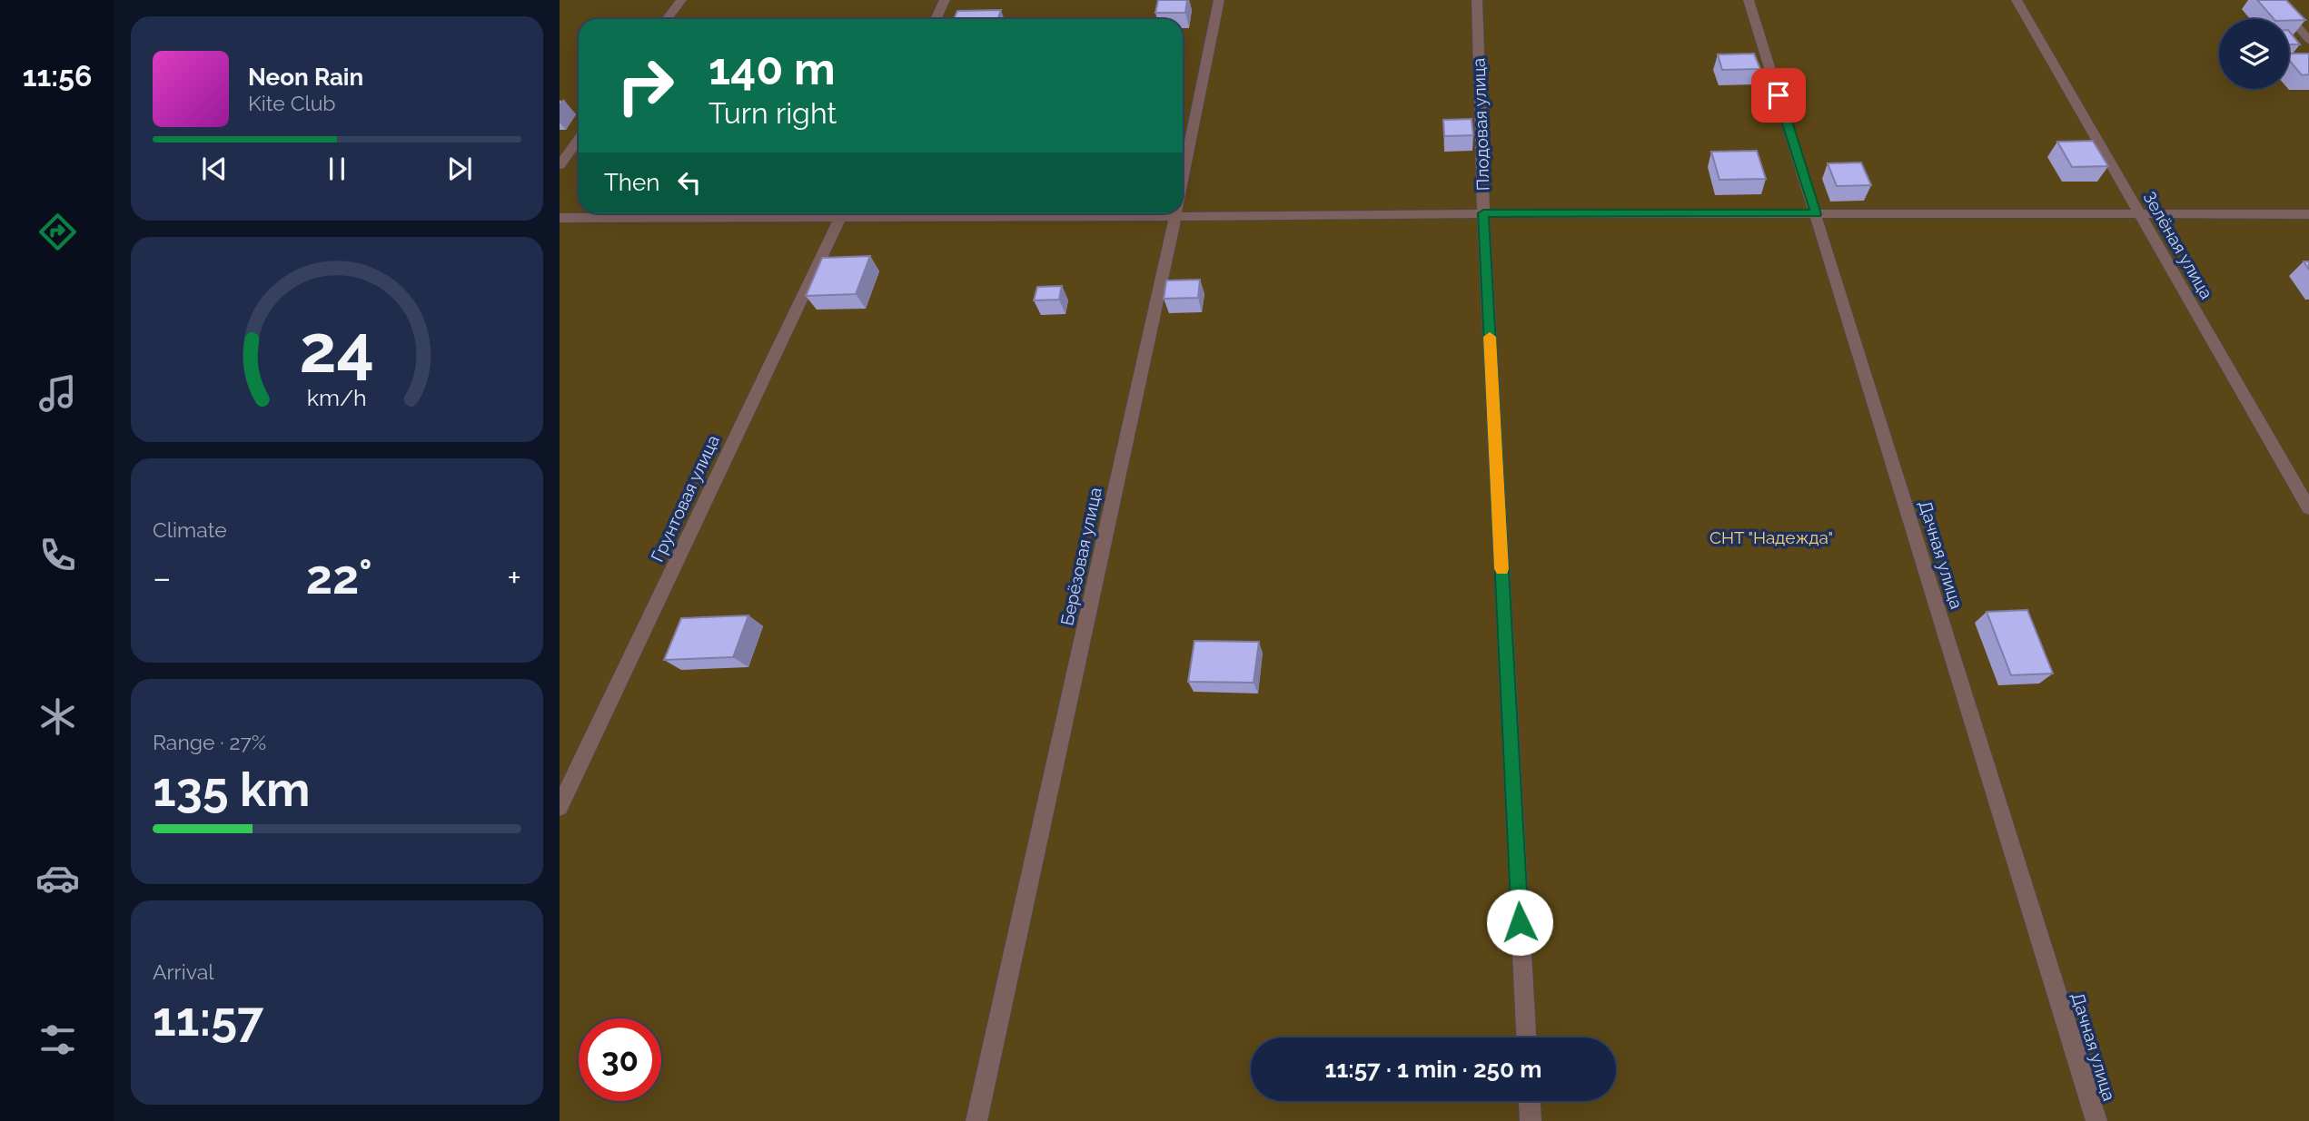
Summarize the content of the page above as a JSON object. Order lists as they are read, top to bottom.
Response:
{
  "streets": {
    "street": [
      "Плодовая улица",
      "Зелёная улица",
      "Грунтовая улица",
      "Дачная улица",
      "Берёзовая улица"
    ]
  },
  "parks": ["СНТ \"Надежда\""],
  "page": {
    "tabs": "11:56",
    "turn": ["140 m", "Turn right"],
    "song": ["Neon Rain", "Kite Club"],
    "then": "Then",
    "tile": [
      "Climate",
      ["Range · 27%", "135 km"],
      ["Arrival", "11:57"]
    ],
    "heat": ["−", "22°", "+"],
    "limit": "30",
    "trip": "11:57 · 1 min · 250 m",
    "gauge": ["24", "km/h"]
  }
}
